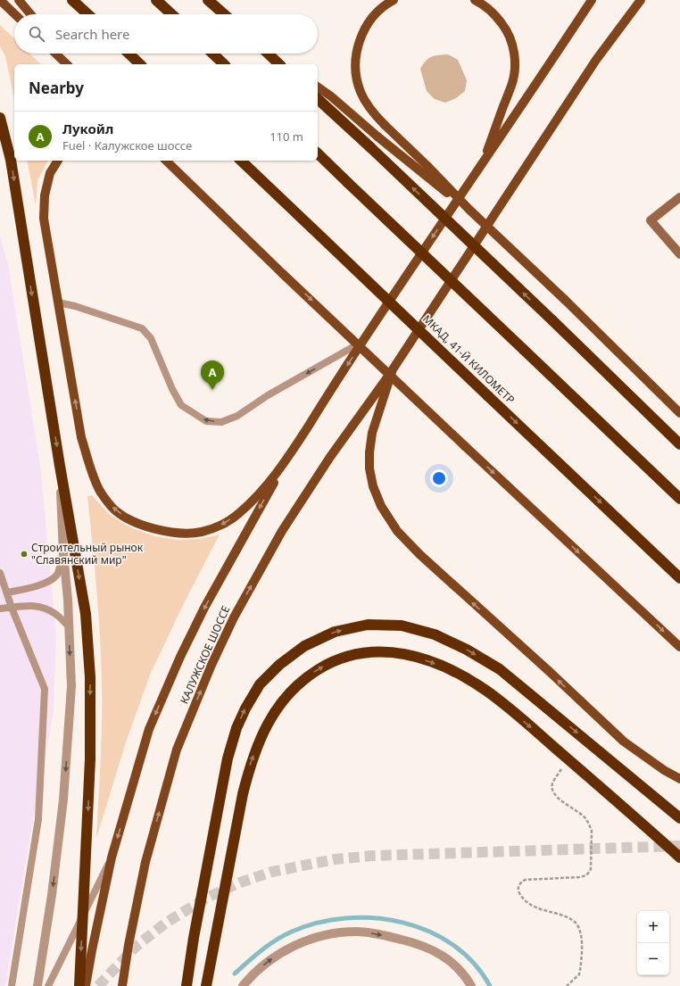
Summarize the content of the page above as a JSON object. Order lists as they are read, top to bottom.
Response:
{
  "streets": {
    "highway": ["МКАД, 41-Й КИЛОМЕТР"],
    "main road": ["КАЛУЖСКОЕ ШОССЕ"]
  },
  "places": ["Строительный рынок \"Славянский мир\""],
  "page": {
    "search": "Search here",
    "heading": "Nearby",
    "list": [
      {
        "mark": "A",
        "name": "Лукойл",
        "note": "Fuel · Калужское шоссе",
        "value": "110 m"
      }
    ],
    "pins": "A",
    "map_buttons": ["+", "−"]
  }
}
